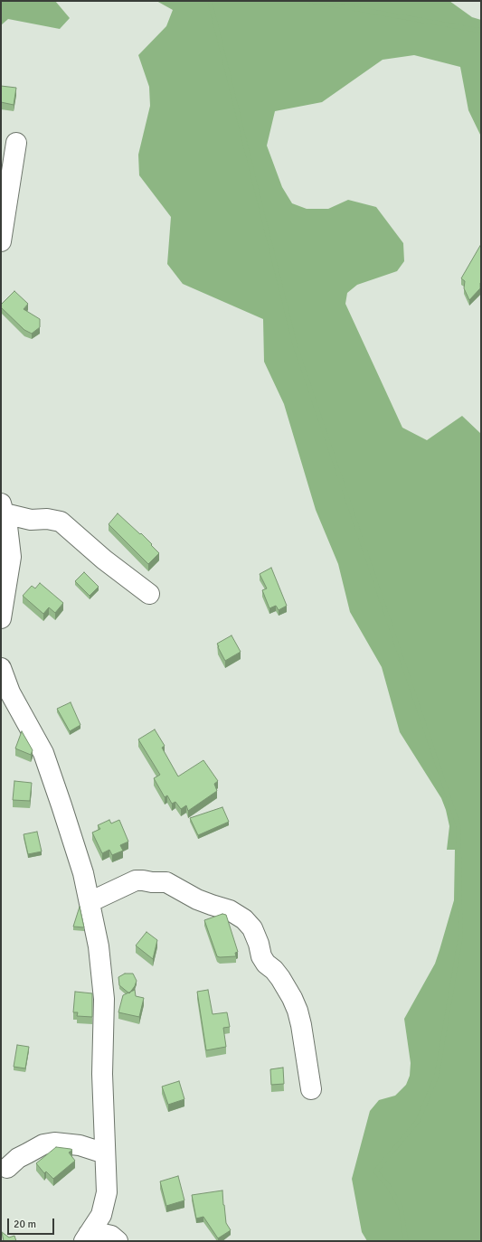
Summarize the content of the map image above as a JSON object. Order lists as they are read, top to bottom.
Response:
{
  "scale_bar": "20 m"
}
